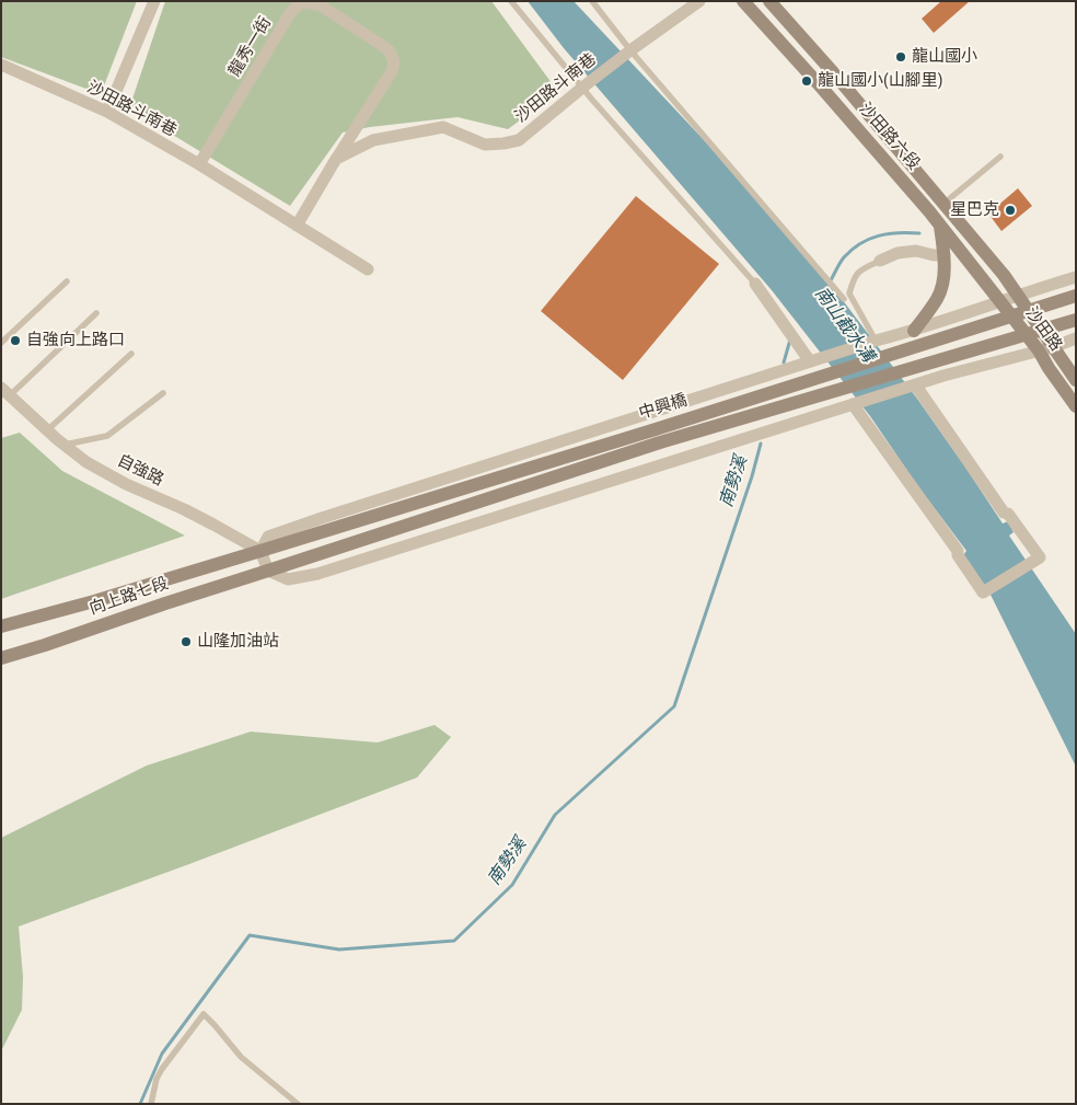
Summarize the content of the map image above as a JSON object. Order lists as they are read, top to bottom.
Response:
{
  "streets": {
    "main road": [
      "沙田路六段",
      "沙田路",
      "中興橋",
      "向上路七段"
    ],
    "street": ["龍秀一街", "沙田路斗南巷", "自強路"]
  },
  "crossings": [
    ["龍秀一街", "沙田路斗南巷"],
    ["沙田路六段", "沙田路"],
    ["中興橋", "自強路"],
    ["中興橋", "向上路七段"],
    ["自強路", "向上路七段"]
  ],
  "water": ["南山截水溝", "南勢溪"],
  "places": [
    "龍山國小",
    "龍山國小(山腳里)",
    "星巴克",
    "自強向上路口",
    "山隆加油站"
  ]
}
